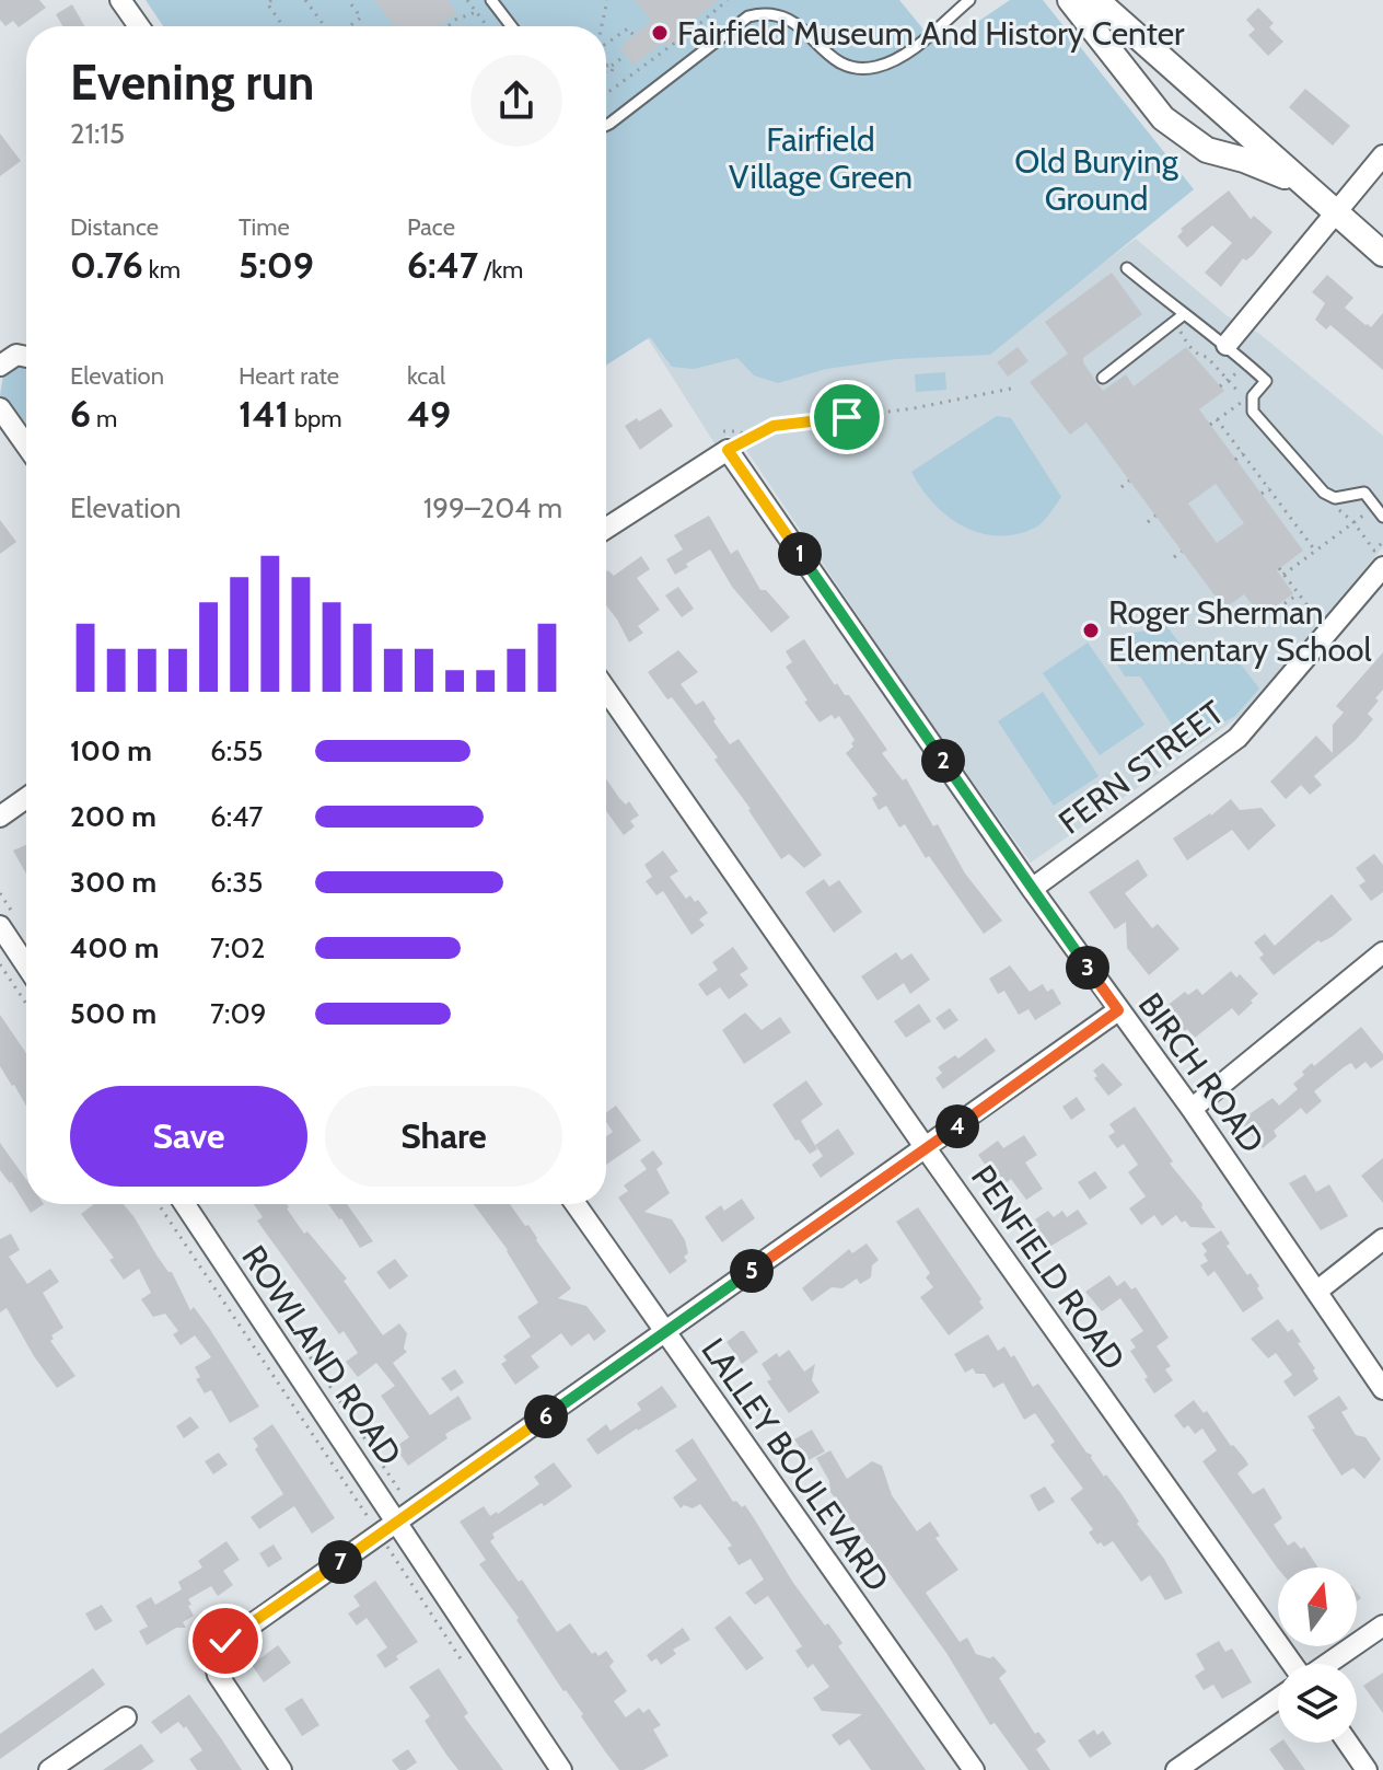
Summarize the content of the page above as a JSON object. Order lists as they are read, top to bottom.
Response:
{
  "streets": {
    "street": [
      "FERN STREET",
      "BIRCH ROAD",
      "PENFIELD ROAD",
      "ROWLAND ROAD",
      "LALLEY BOULEVARD"
    ]
  },
  "crossings": [
    ["FERN STREET", "BIRCH ROAD"]
  ],
  "parks": ["Fairfield Village Green", "Old Burying Ground"],
  "places": ["Fairfield Museum And History Center", "Roger Sherman Elementary School"],
  "north": "top",
  "page": {
    "heading": ["Evening run", "21:15"],
    "stats": [
      ["Distance", "0.76 km"],
      ["Time", "5:09"],
      ["Pace", "6:47 /km"],
      ["Elevation", "6 m"],
      ["Heart rate", "141 bpm"],
      ["kcal", "49"]
    ],
    "chart": ["Elevation", "199–204 m"],
    "pins": [
      "1",
      "2",
      "3",
      "4",
      "5",
      "6",
      "7"
    ],
    "list": [
      {
        "name": "100 m",
        "note": "6:55"
      },
      {
        "name": "200 m",
        "note": "6:47"
      },
      {
        "name": "300 m",
        "note": "6:35"
      },
      {
        "name": "400 m",
        "note": "7:02"
      },
      {
        "name": "500 m",
        "note": "7:09"
      }
    ],
    "buttons": ["Save", "Share"]
  }
}
